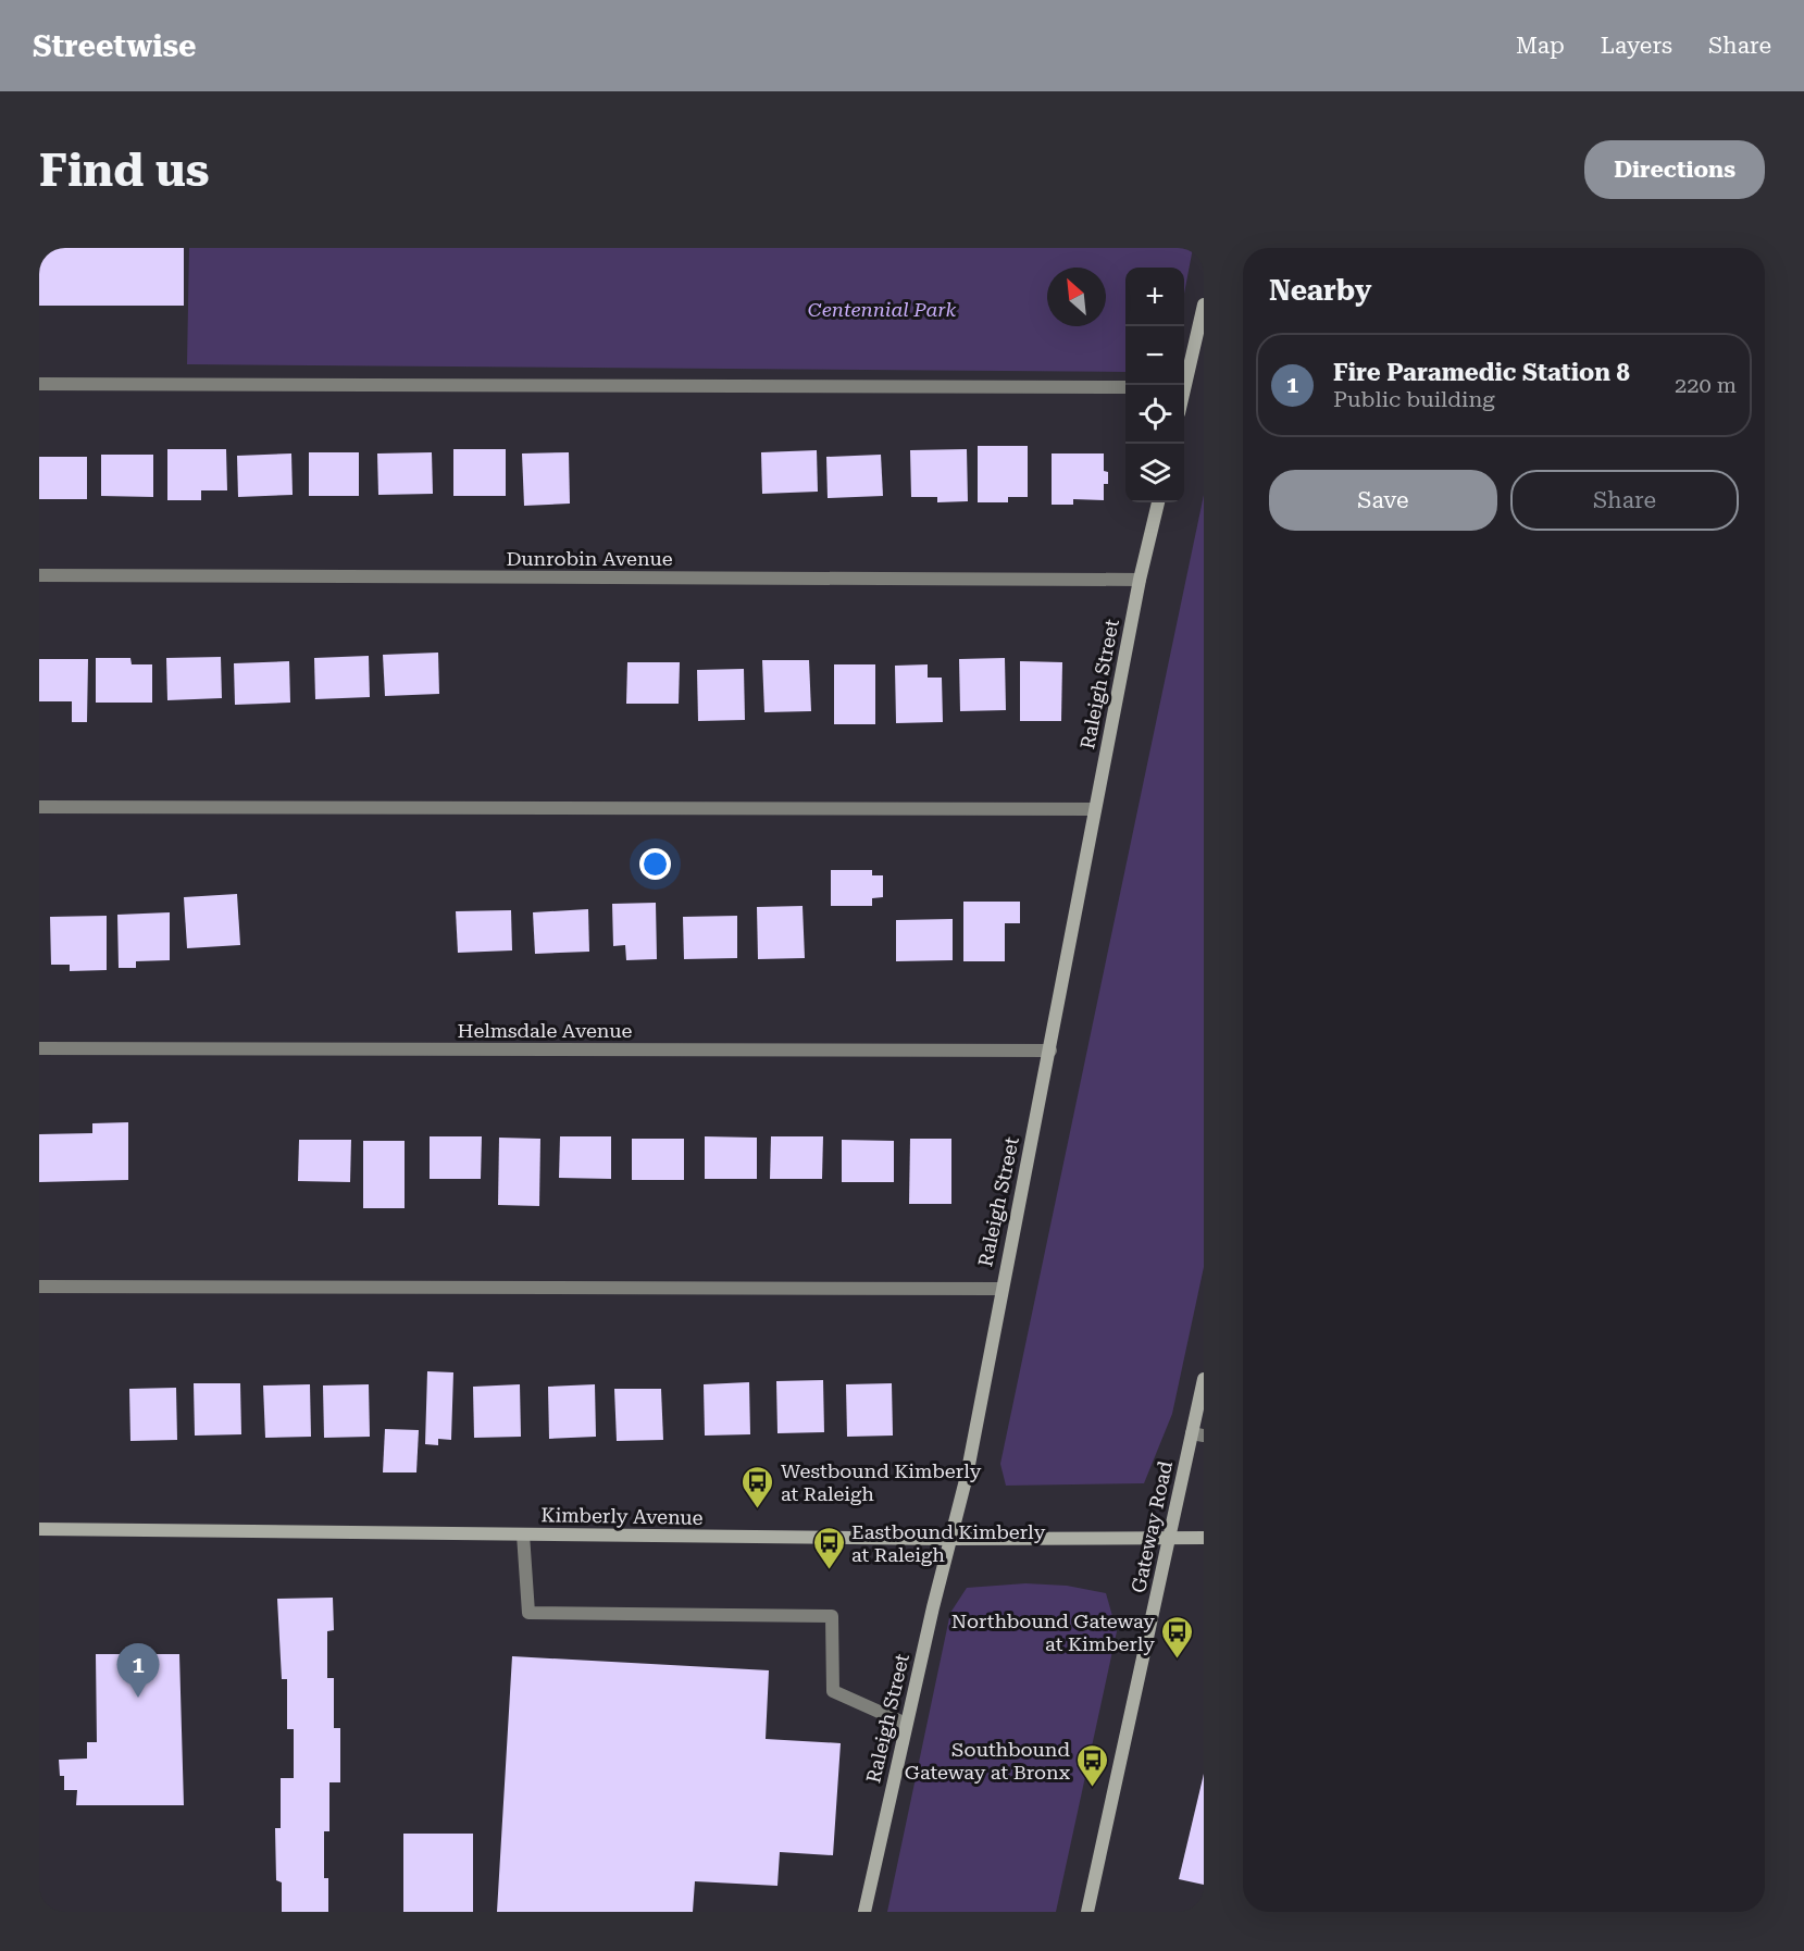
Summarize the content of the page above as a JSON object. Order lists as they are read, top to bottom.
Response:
{
  "streets": {
    "street": [
      "Dunrobin Avenue",
      "Raleigh Street",
      "Helmsdale Avenue",
      "Kimberly Avenue",
      "Gateway Road"
    ]
  },
  "crossings": [
    ["Dunrobin Avenue", "Raleigh Street"],
    ["Raleigh Street", "Helmsdale Avenue"],
    ["Raleigh Street", "Kimberly Avenue"],
    ["Kimberly Avenue", "Gateway Road"]
  ],
  "parks": ["Centennial Park"],
  "places": {
    "bus stop": [
      "Westbound Kimberly at Raleigh",
      "Eastbound Kimberly at Raleigh",
      "Northbound Gateway at Kimberly",
      "Southbound Gateway at Bronx"
    ]
  },
  "north": "top left",
  "page": {
    "header": "Streetwise",
    "nav": ["Map", "Layers", "Share"],
    "buttons": [
      "Directions",
      ["Save", "Share"]
    ],
    "title": "Find us",
    "heading": "Nearby",
    "map_buttons": ["+", "−"],
    "list": [
      {
        "mark": "1",
        "name": "Fire Paramedic Station 8",
        "note": "Public building",
        "value": "220 m"
      }
    ],
    "pins": "1"
  }
}
